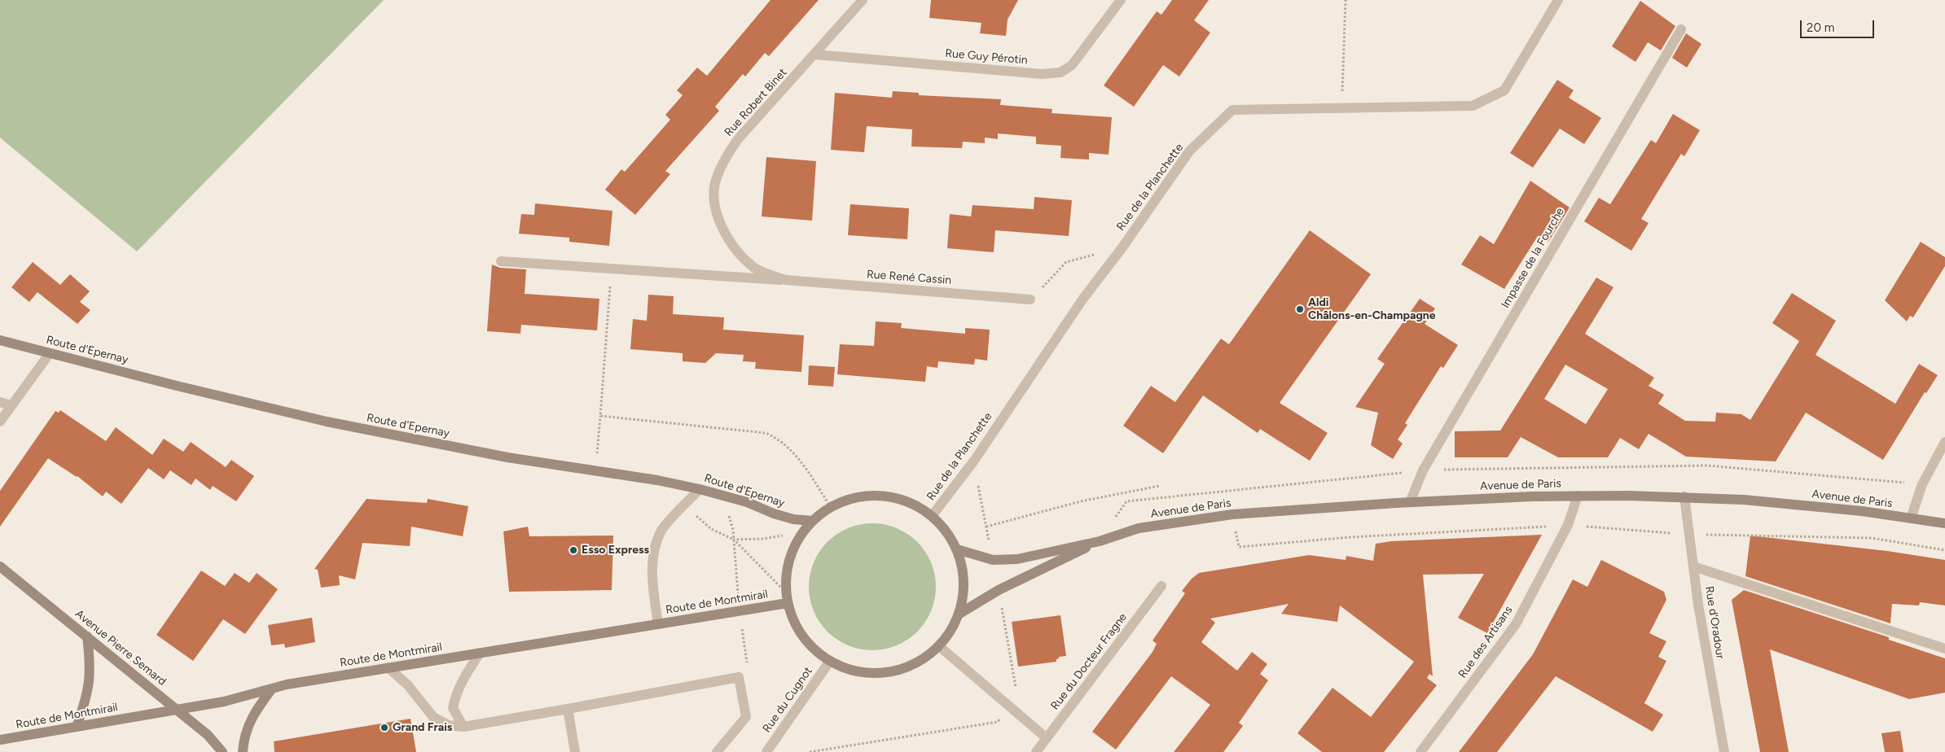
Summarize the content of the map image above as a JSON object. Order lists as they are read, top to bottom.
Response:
{
  "streets": {
    "main road": [
      "Route d'Epernay",
      "Avenue de Paris",
      "Route de Montmirail",
      "Avenue Pierre Semard"
    ],
    "street": [
      "Rue Guy Pérotin",
      "Rue Robert Binet",
      "Rue de la Planchette",
      "Impasse de la Fourche",
      "Rue René Cassin",
      "Rue d'Oradour",
      "Rue des Artisans",
      "Rue du Docteur Fragne",
      "Rue du Cugnot"
    ]
  },
  "crossings": [
    ["Rue Guy Pérotin", "Rue Robert Binet"],
    ["Rue Robert Binet", "Rue René Cassin"],
    ["Impasse de la Fourche", "Avenue de Paris"],
    ["Avenue de Paris", "Rue d'Oradour"],
    ["Avenue de Paris", "Rue des Artisans"],
    ["Route de Montmirail", "Avenue Pierre Semard"]
  ],
  "places": ["Aldi Châlons-en-Champagne", "Esso Express", "Grand Frais"],
  "scale_bar": "20 m"
}
